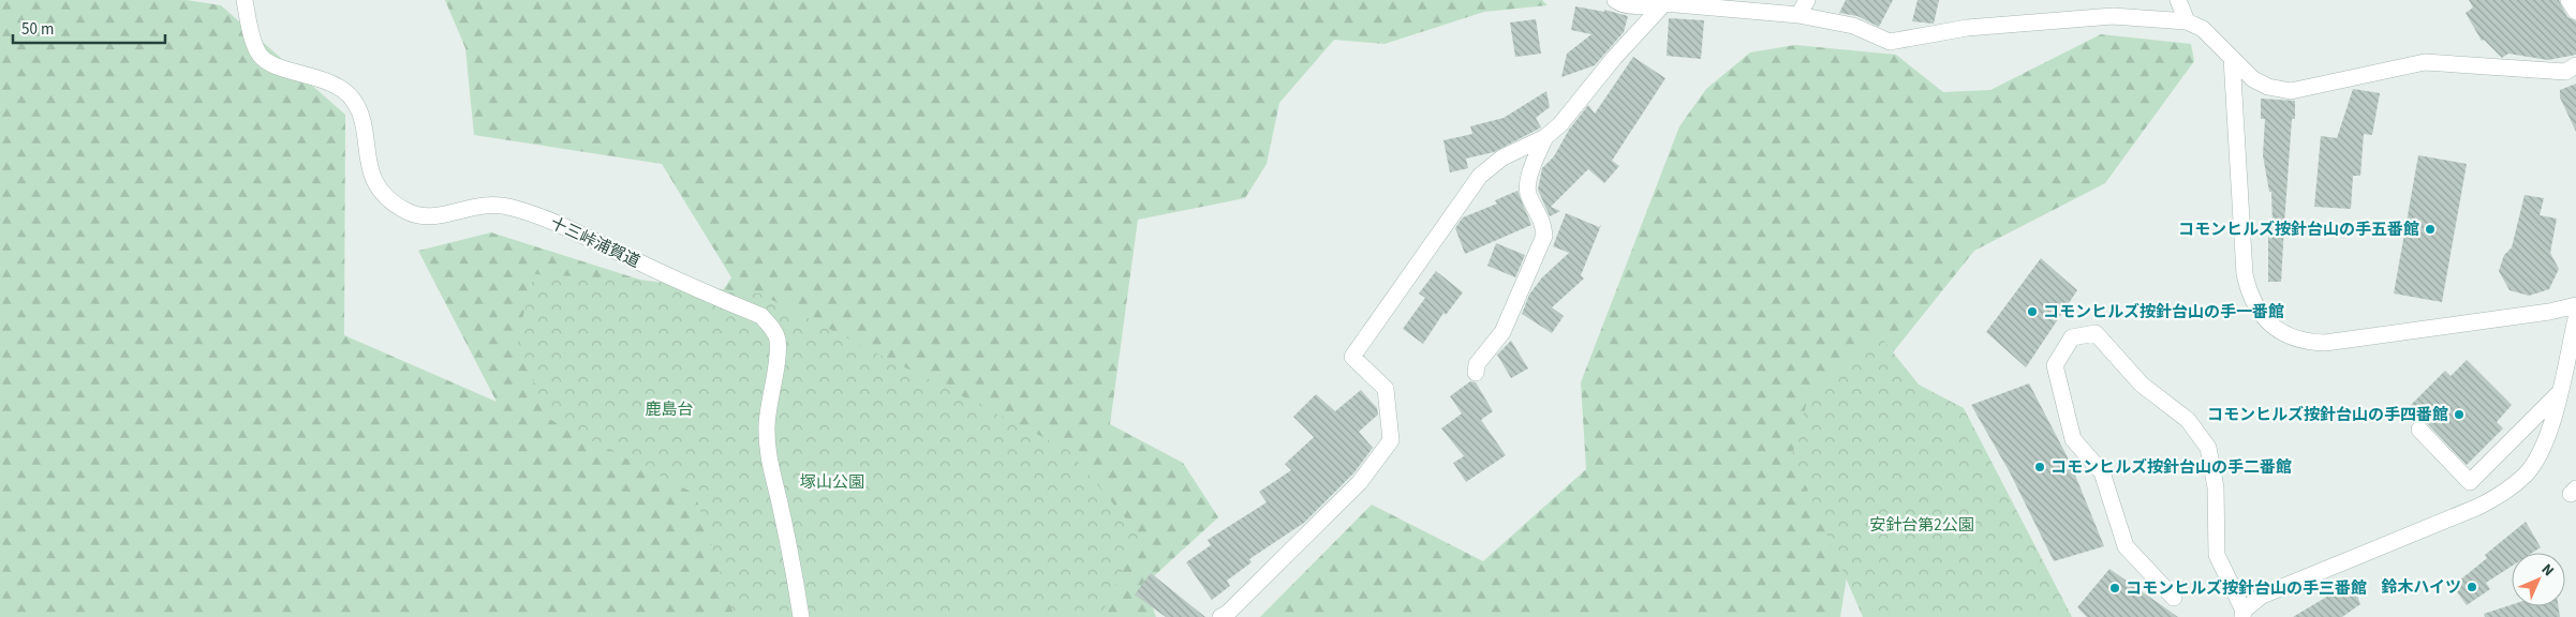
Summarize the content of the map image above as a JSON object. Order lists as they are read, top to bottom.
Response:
{
  "streets": {
    "street": ["十三峠浦賀道"]
  },
  "parks": ["鹿島台", "塚山公園", "安針台第2公園"],
  "places": [
    "コモンヒルズ按針台山の手五番館",
    "コモンヒルズ按針台山の手一番館",
    "コモンヒルズ按針台山の手四番館",
    "コモンヒルズ按針台山の手二番館",
    "鈴木ハイツ",
    "コモンヒルズ按針台山の手三番館"
  ],
  "scale_bar": "50 m",
  "north": "top right"
}
